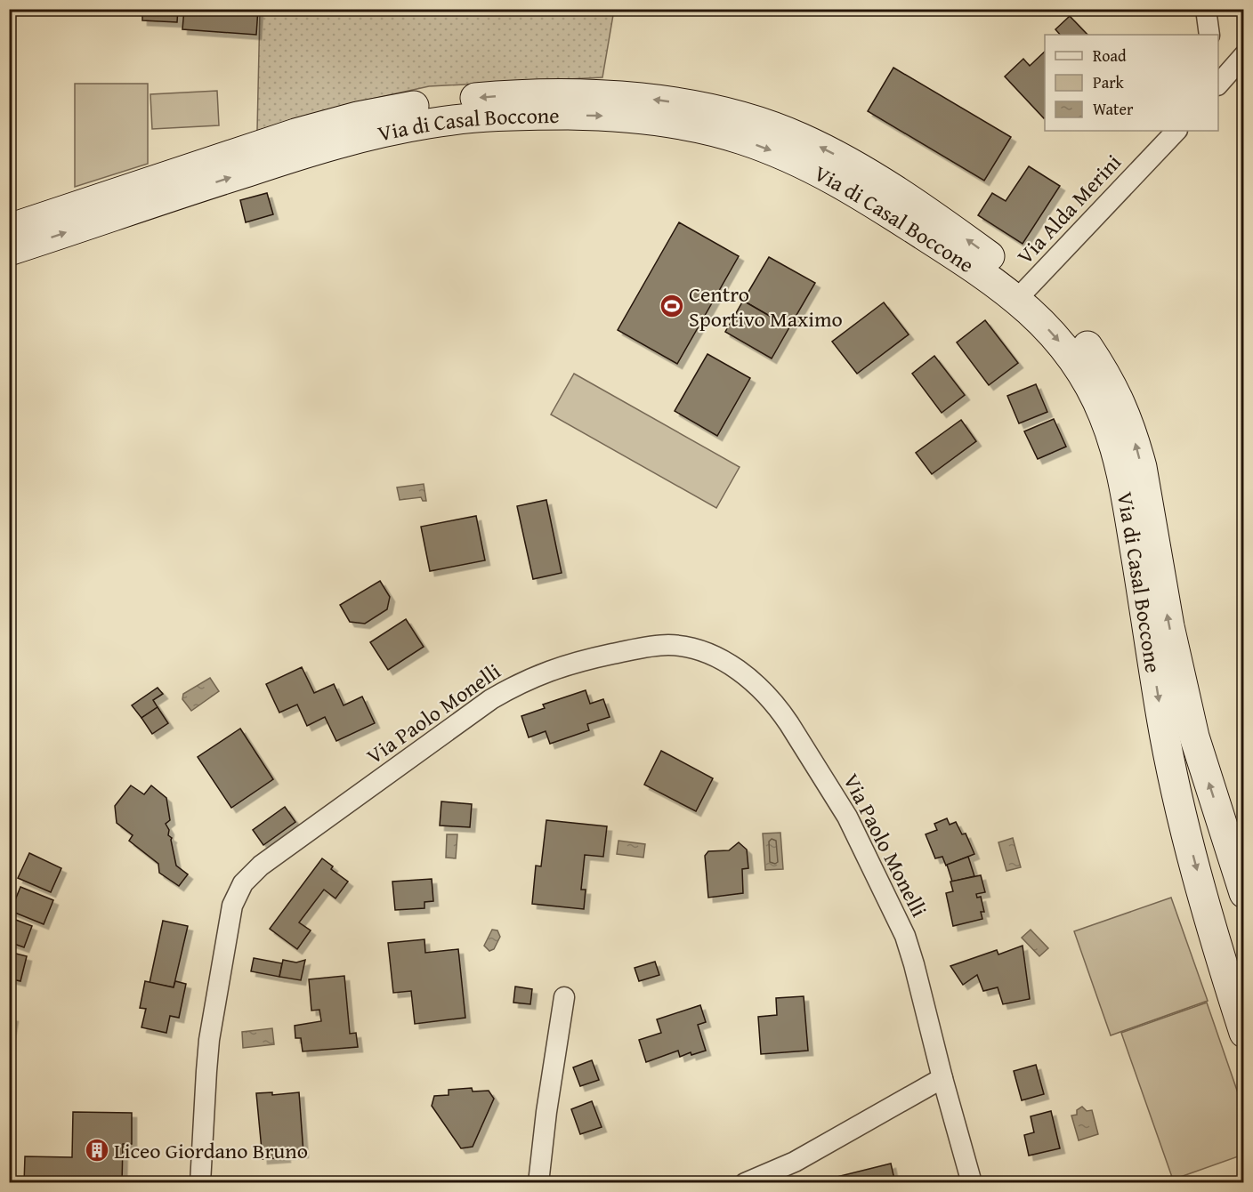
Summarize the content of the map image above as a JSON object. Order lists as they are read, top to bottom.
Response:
{
  "streets": {
    "street": ["Via di Casal Boccone", "Via Alda Merini", "Via Paolo Monelli"]
  },
  "crossings": [
    ["Via di Casal Boccone", "Via Alda Merini"]
  ],
  "places": {
    "sports": ["Centro Sportivo Maximo"],
    "building": ["Liceo Giordano Bruno"]
  },
  "legend": ["Road", "Park", "Water"]
}
